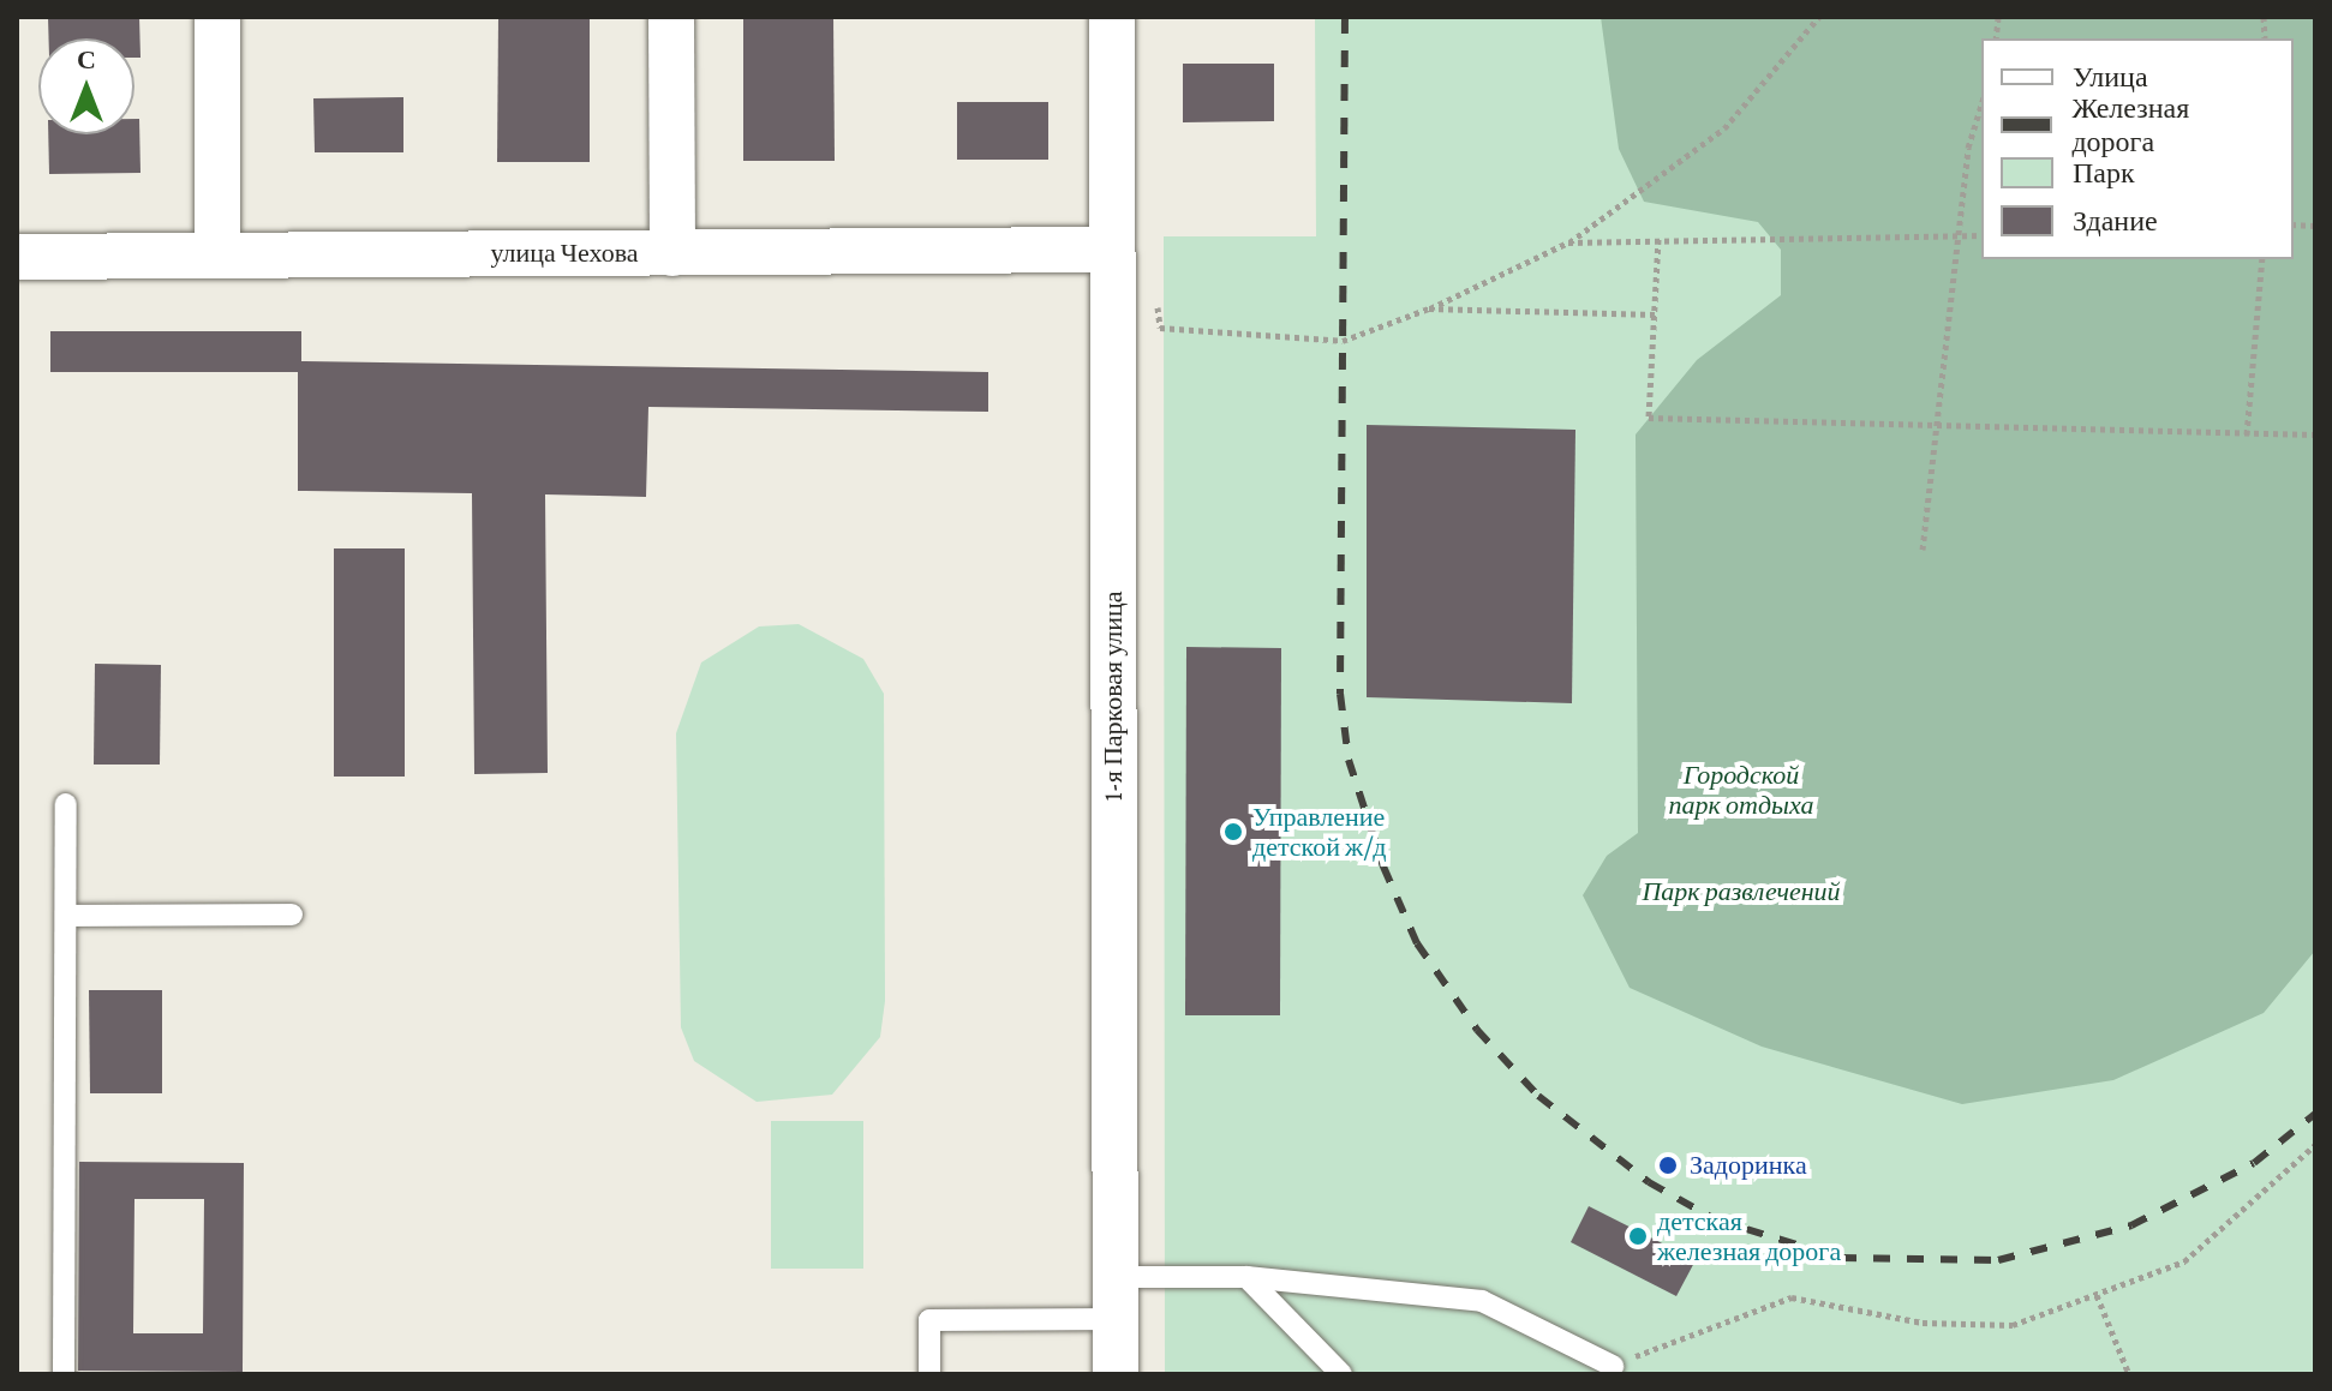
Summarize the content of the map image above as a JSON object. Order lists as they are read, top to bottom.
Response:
{
  "streets": {
    "street": ["улица Чехова", "1-я Парковая улица"]
  },
  "crossings": [
    ["улица Чехова", "1-я Парковая улица"]
  ],
  "parks": ["Городской парк отдыха", "Парк развлечений"],
  "places": ["Управление детской ж/д", "Задоринка", "детская железная дорога"],
  "legend": [
    "Улица",
    "Железная дорога",
    "Парк",
    "Здание"
  ],
  "north": "top"
}
